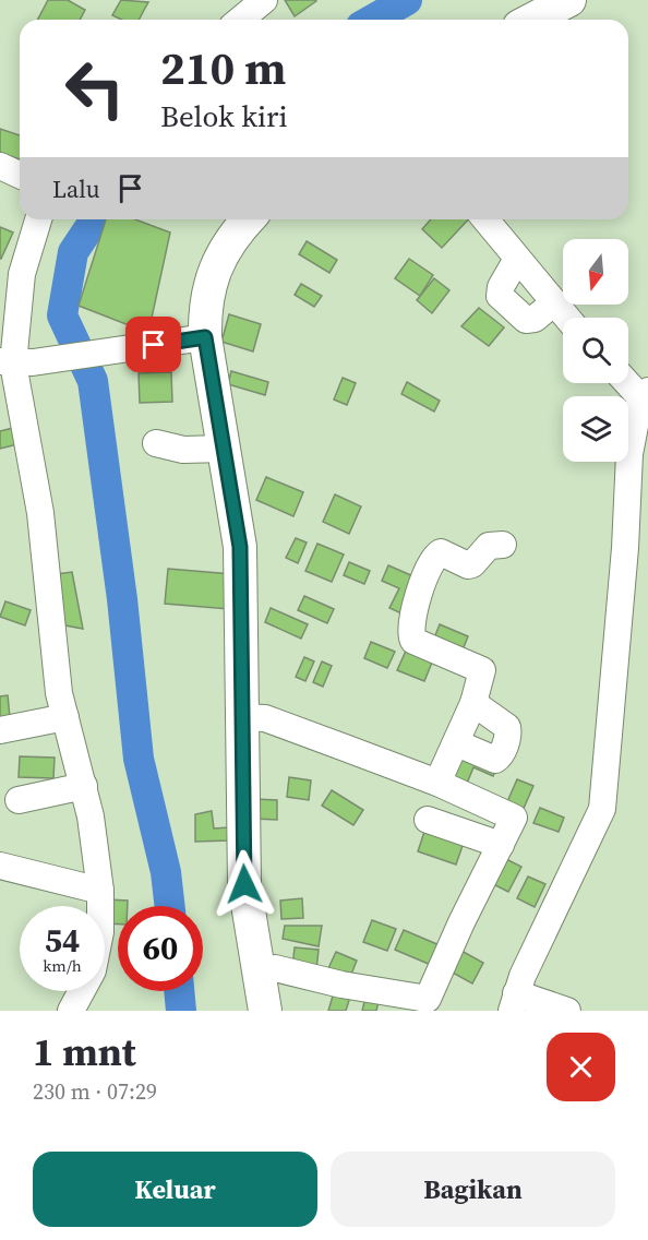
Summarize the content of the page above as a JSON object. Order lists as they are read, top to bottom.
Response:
{
  "north": "bottom",
  "page": {
    "turn": ["210 m", "Belok kiri"],
    "then": "Lalu",
    "speed": "54 km/h",
    "limit": "60",
    "heading": ["1 mnt", "230 m · 07:29"],
    "buttons": ["Keluar", "Bagikan"]
  }
}
